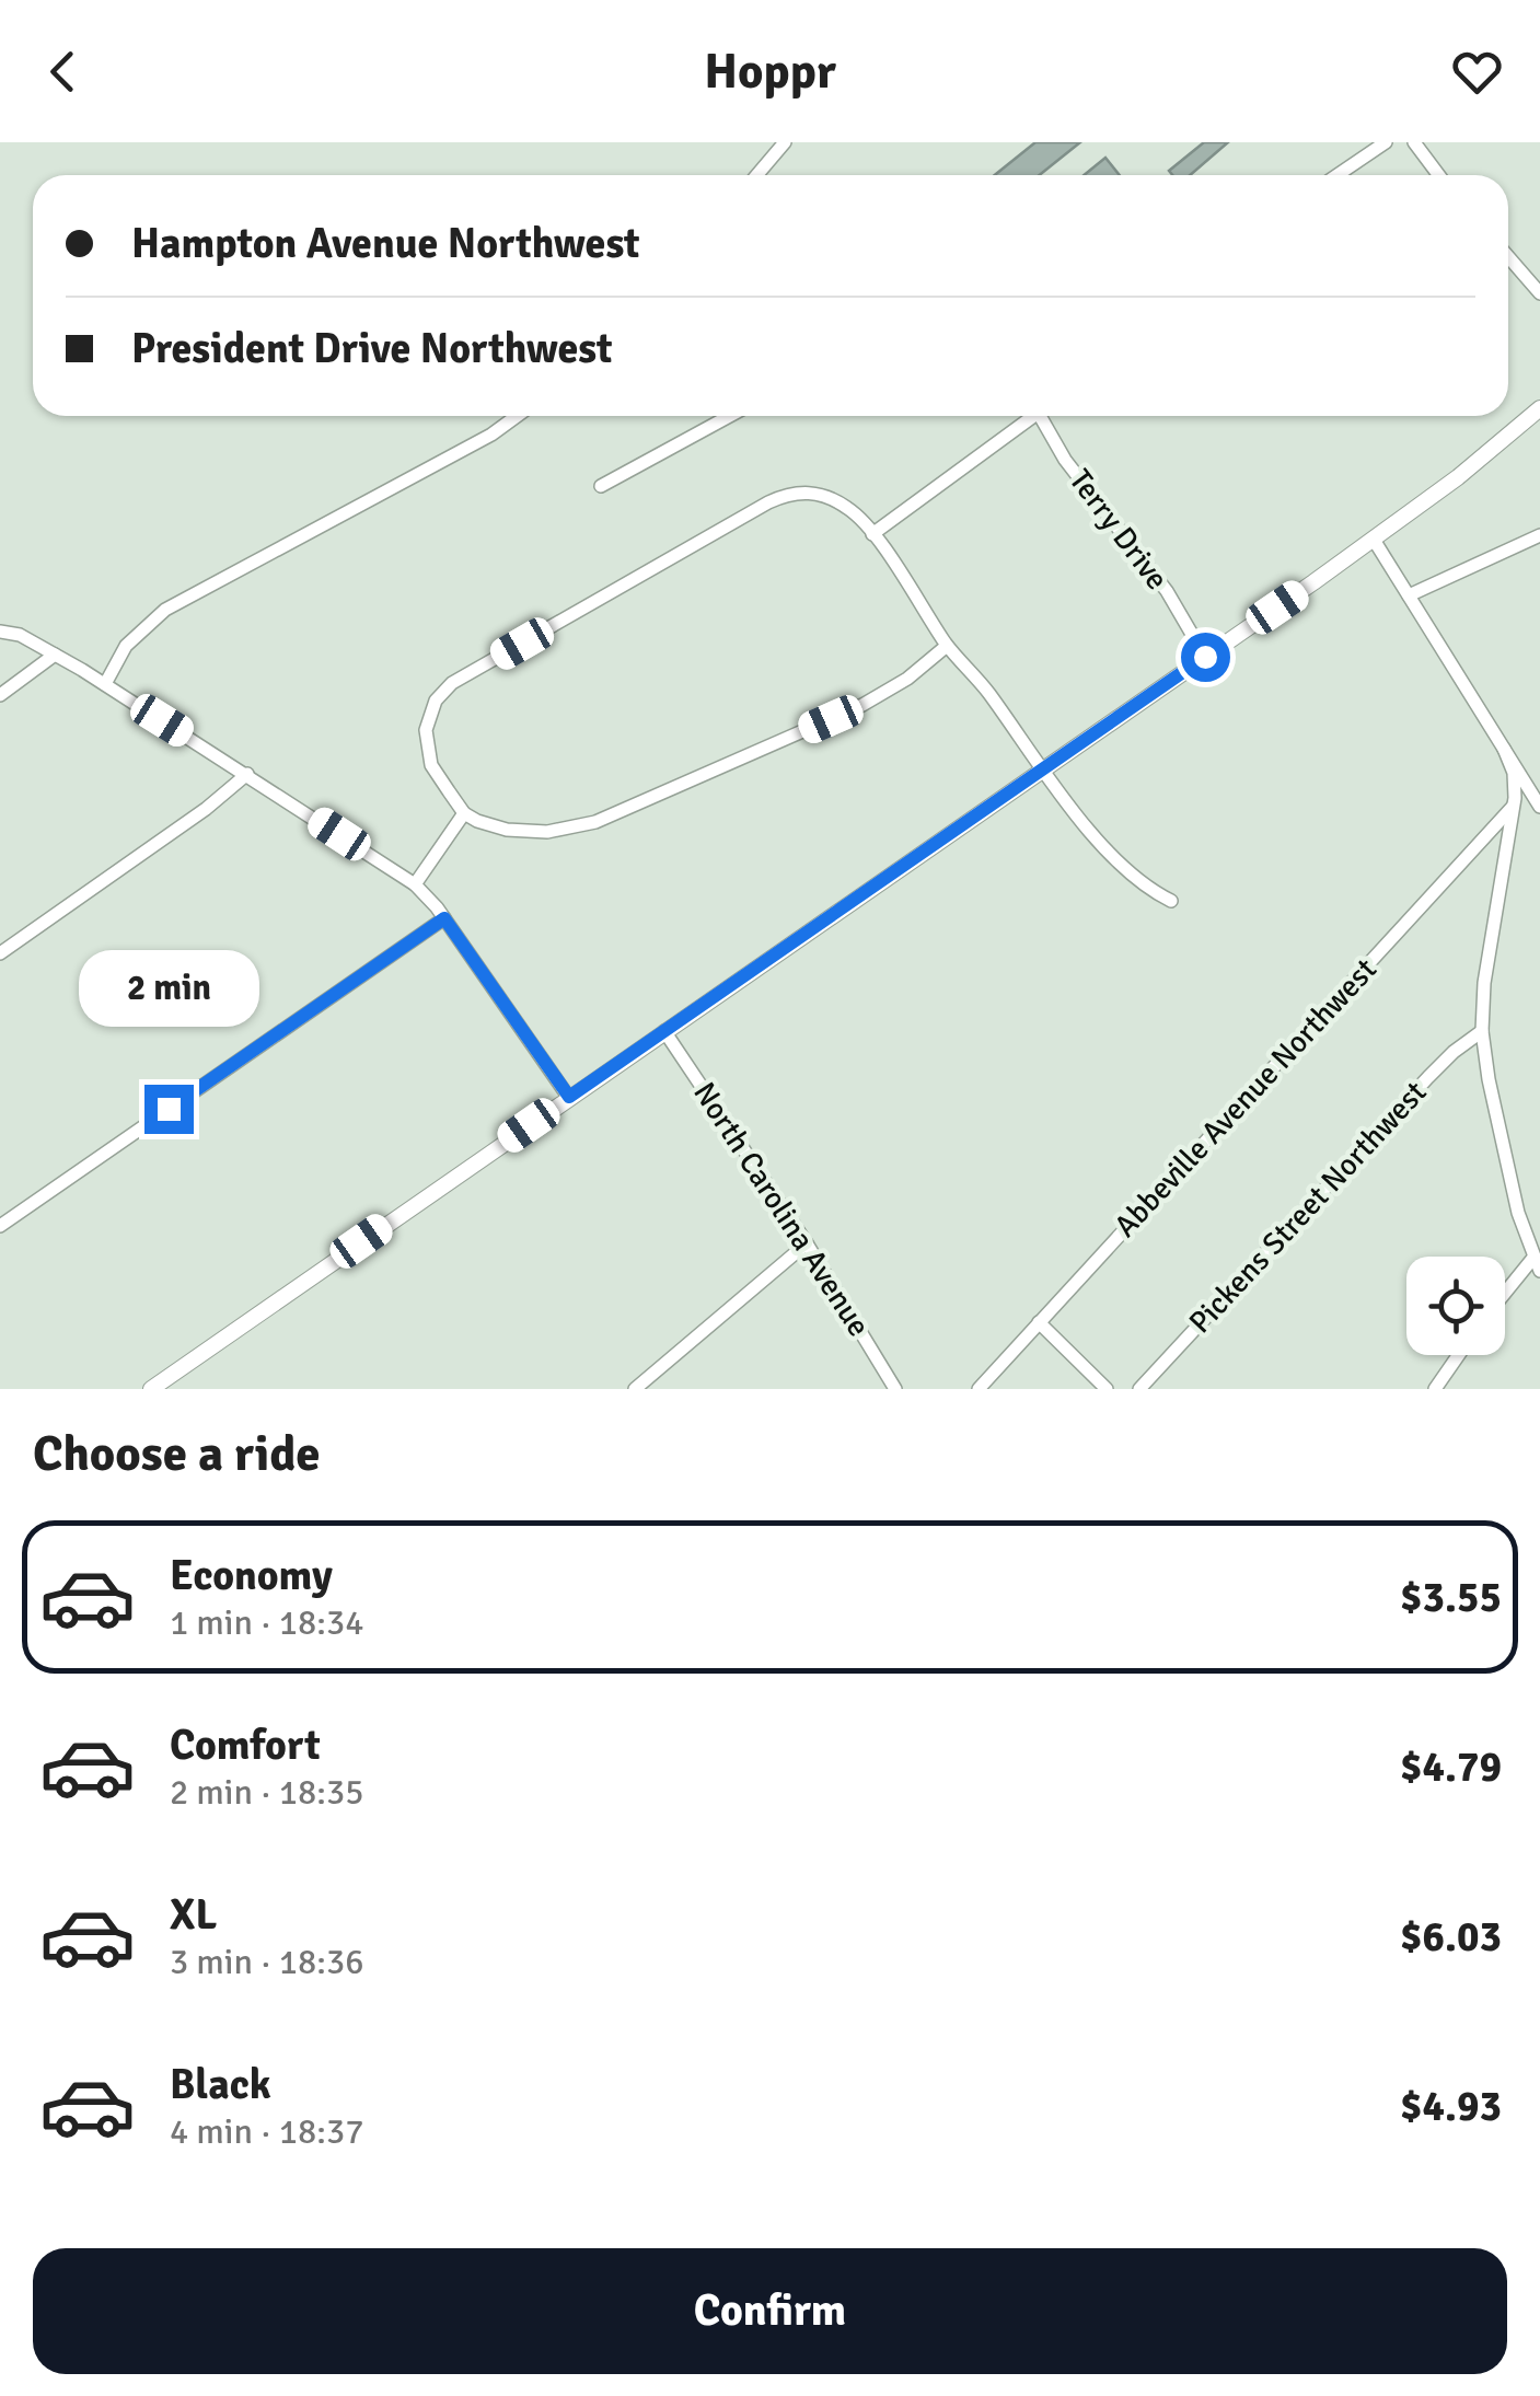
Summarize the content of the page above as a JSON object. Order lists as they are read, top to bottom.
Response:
{
  "streets": {
    "street": [
      "Terry Drive",
      "Abbeville Avenue Northwest",
      "Pickens Street Northwest",
      "North Carolina Avenue"
    ]
  },
  "page": {
    "header": "Hoppr",
    "banner": ["Hampton Avenue Northwest", "President Drive Northwest"],
    "bubble": "2 min",
    "heading": "Choose a ride",
    "list": [
      {
        "name": "Economy",
        "note": "1 min · 18:34",
        "value": "$3.55"
      },
      {
        "name": "Comfort",
        "note": "2 min · 18:35",
        "value": "$4.79"
      },
      {
        "name": "XL",
        "note": "3 min · 18:36",
        "value": "$6.03"
      },
      {
        "name": "Black",
        "note": "4 min · 18:37",
        "value": "$4.93"
      }
    ],
    "buttons": "Confirm"
  }
}
